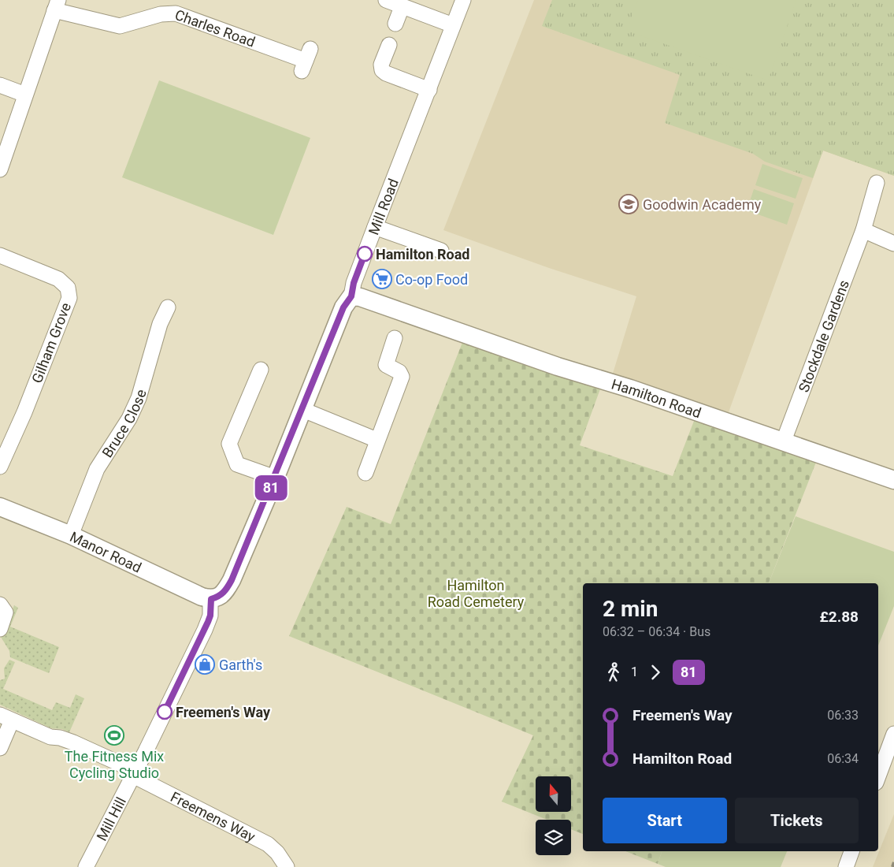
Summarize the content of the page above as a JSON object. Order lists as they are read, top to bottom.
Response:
{
  "streets": {
    "main road": ["Mill Road", "Hamilton Road", "Manor Road"],
    "street": [
      "Charles Road",
      "Stockdale Gardens",
      "Gilham Grove",
      "Bruce Close",
      "Freemens Way",
      "Mill Hill"
    ]
  },
  "crossings": [
    ["Mill Road", "Hamilton Road"],
    ["Mill Road", "Manor Road"],
    ["Mill Road", "Mill Hill"],
    ["Stockdale Gardens", "Hamilton Road"],
    ["Bruce Close", "Manor Road"],
    ["Manor Road", "Mill Hill"],
    ["Freemens Way", "Mill Hill"]
  ],
  "parks": ["Hamilton Road Cemetery"],
  "places": {
    "school or university": ["Goodwin Academy"],
    "other": ["Hamilton Road", "Freemen's Way"],
    "supermarket": ["Co-op Food"],
    "shop": ["Garth's"],
    "sports": ["The Fitness Mix Cycling Studio"]
  },
  "lines": ["bus line 81"],
  "north": "top",
  "page": {
    "on_map": "81",
    "heading": ["2 min", "06:32 – 06:34 · Bus", "£2.88"],
    "legs": ["1", "81"],
    "list": [
      {
        "name": "Freemen's Way",
        "value": "06:33"
      },
      {
        "name": "Hamilton Road",
        "value": "06:34"
      }
    ],
    "buttons": ["Start", "Tickets"]
  }
}
